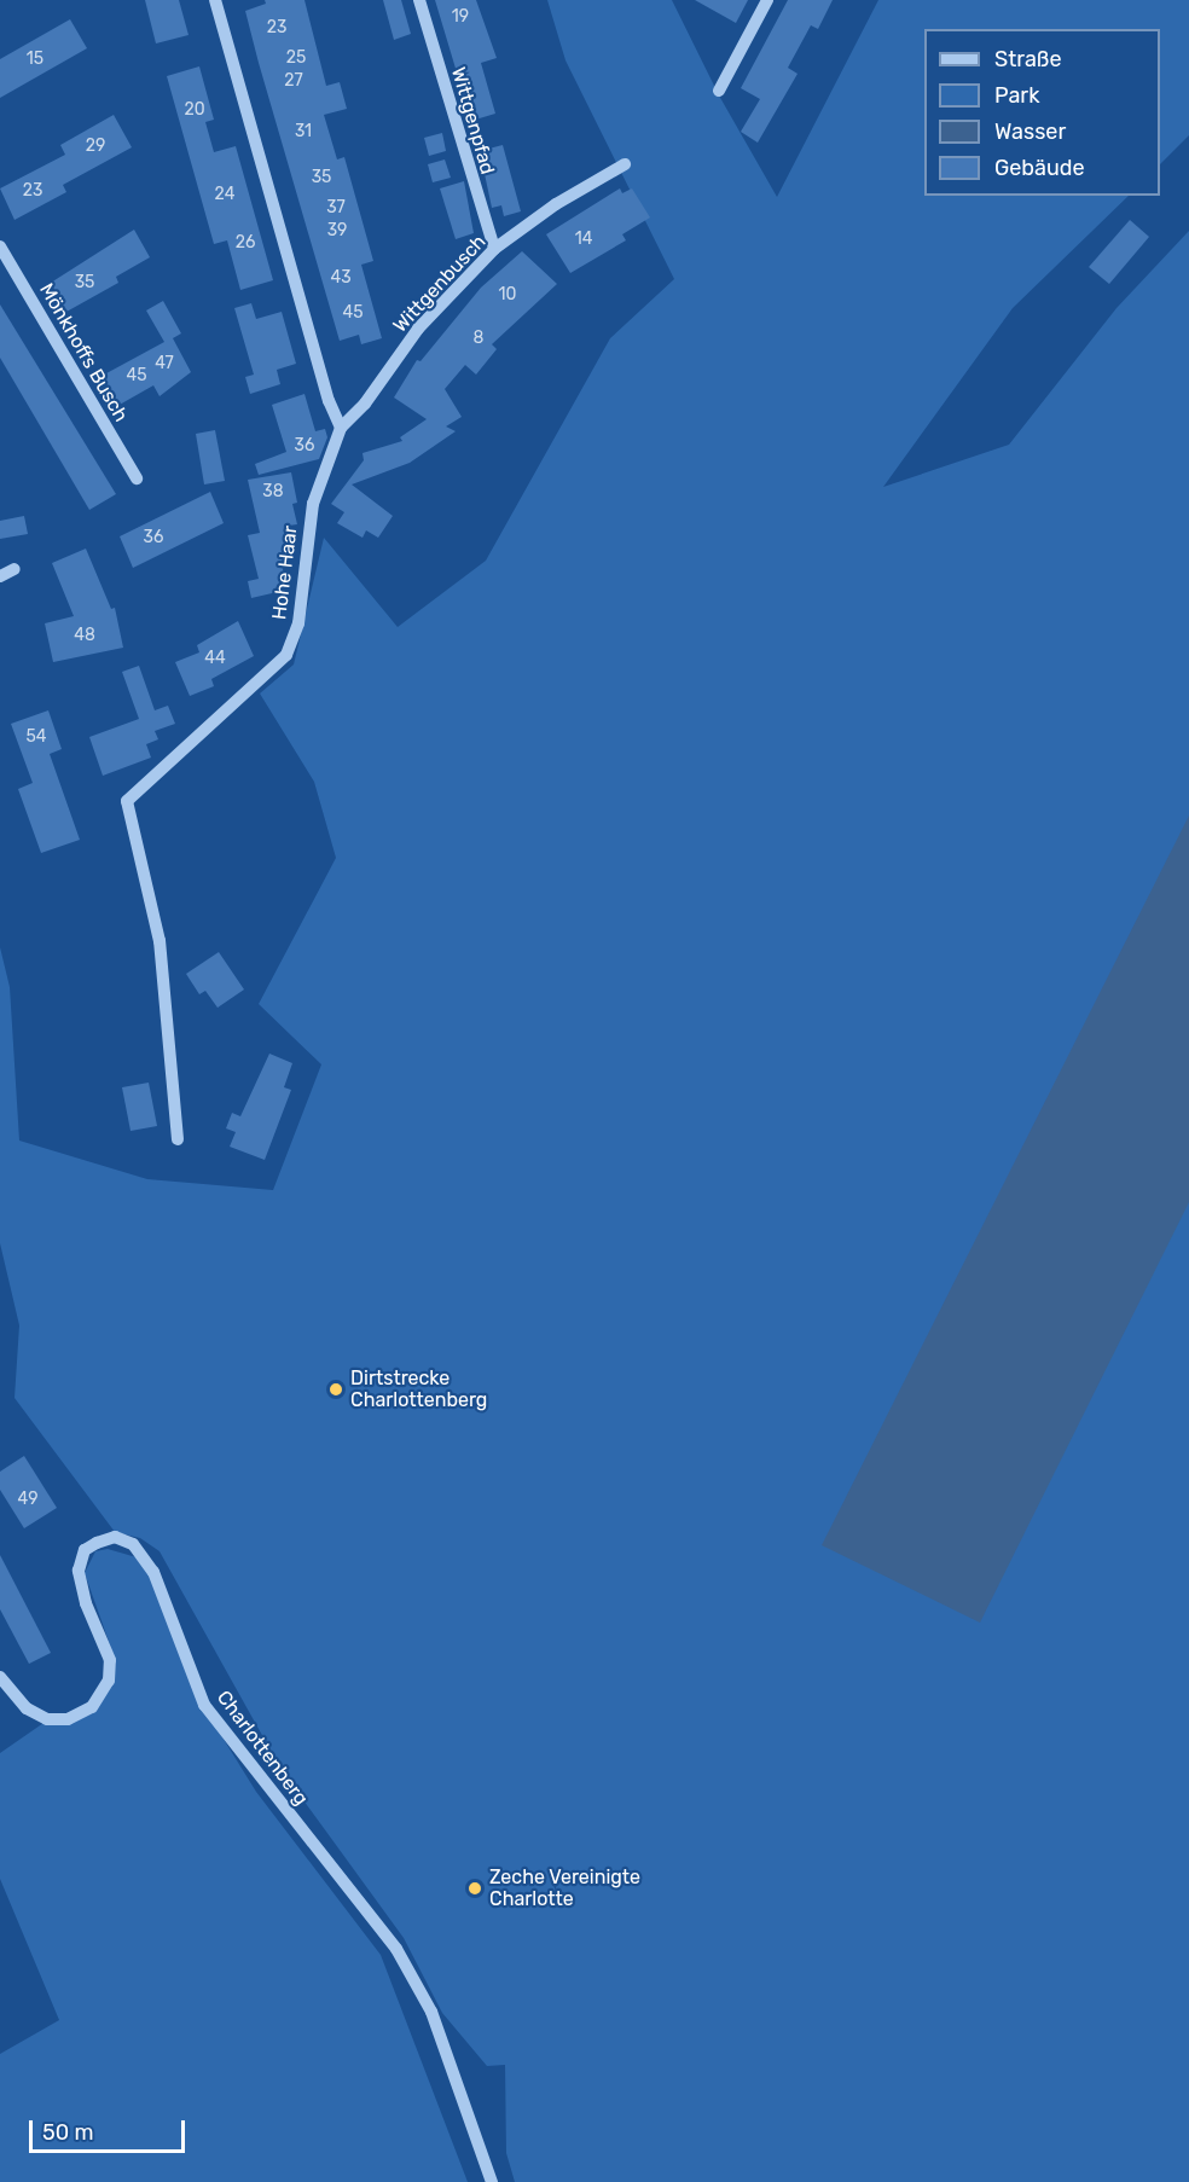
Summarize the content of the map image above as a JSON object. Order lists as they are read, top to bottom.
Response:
{
  "streets": {
    "street": [
      "Wittgenpfad",
      "Wittgenbusch",
      "Mönkhoffs Busch",
      "Hohe Haar",
      "Charlottenberg"
    ]
  },
  "crossings": [
    ["Wittgenpfad", "Wittgenbusch"],
    ["Wittgenbusch", "Hohe Haar"]
  ],
  "places": ["Dirtstrecke Charlottenberg", "Zeche Vereinigte Charlotte"],
  "house_numbers": [
    "19",
    "23",
    "25",
    "15",
    "27",
    "20",
    "31",
    "29",
    "35",
    "23",
    "24",
    "37",
    "39",
    "14",
    "26",
    "43",
    "35",
    "10",
    "45",
    "8",
    "47",
    "45",
    "36",
    "38",
    "36",
    "48",
    "44",
    "54",
    "49"
  ],
  "legend": [
    "Straße",
    "Park",
    "Wasser",
    "Gebäude"
  ],
  "scale_bar": "50 m"
}
